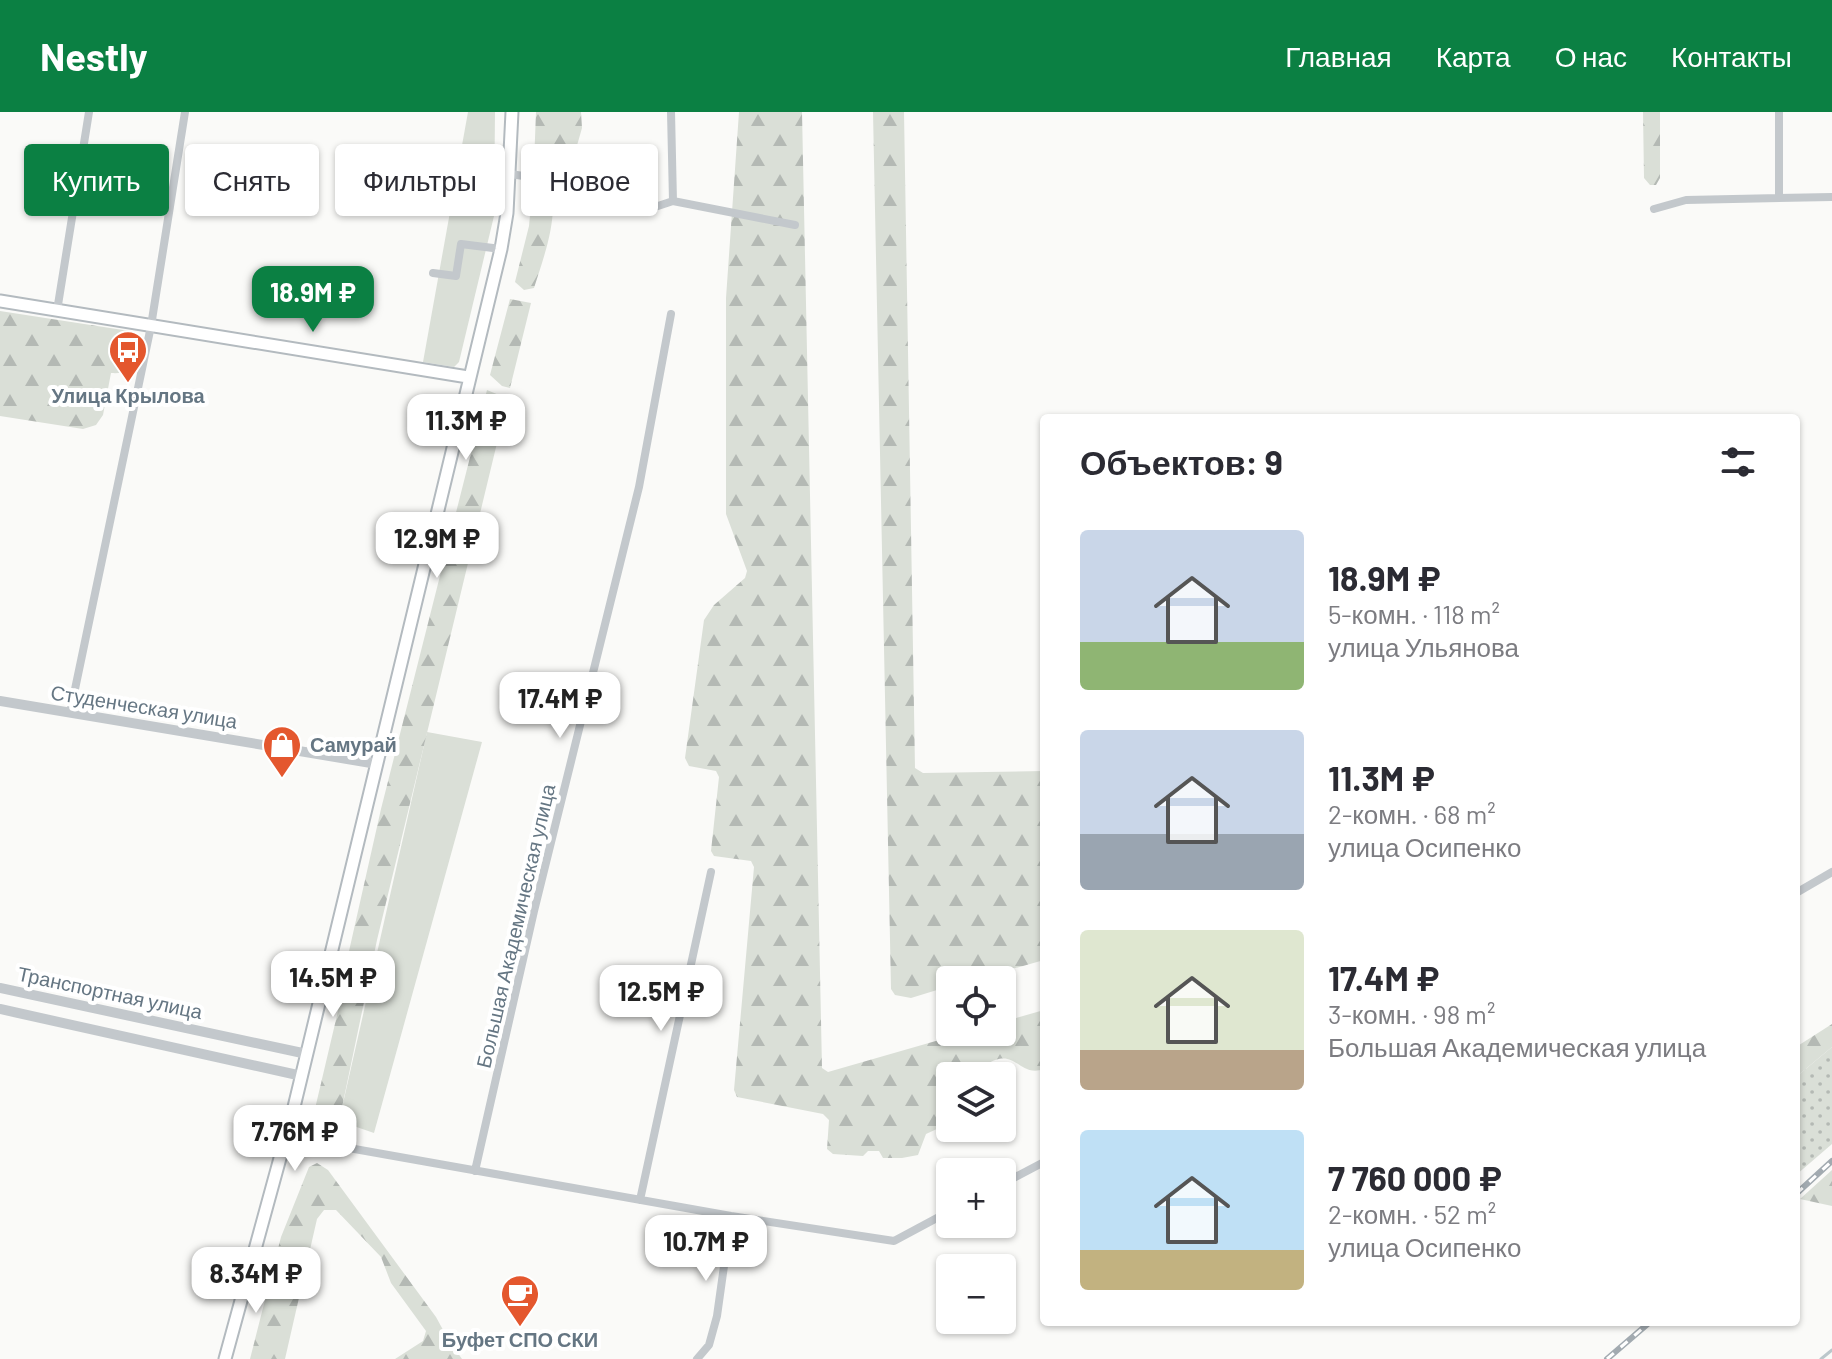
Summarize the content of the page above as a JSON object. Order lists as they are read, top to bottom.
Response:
{
  "streets": {
    "street": ["Студенческая улица", "Большая Академическая улица", "Транспортная улица"]
  },
  "places": {
    "bus stop": ["Улица Крылова"],
    "shop": ["Самурай"],
    "cafe": ["Буфет СПО СКИ"]
  },
  "page": {
    "header": "Nestly",
    "nav": [
      "Главная",
      "Карта",
      "О нас",
      "Контакты"
    ],
    "chip": [
      "Купить",
      "Снять",
      "Фильтры",
      "Новое"
    ],
    "price": [
      "18.9M ₽",
      "11.3M ₽",
      "12.9M ₽",
      "17.4M ₽",
      "14.5M ₽",
      "12.5M ₽",
      "7.76M ₽",
      "10.7M ₽",
      "8.34M ₽"
    ],
    "heading": "Объектов: 9",
    "list": [
      {
        "name": "18.9M ₽",
        "note": "5-комн. · 118 m² · улица Ульянова"
      },
      {
        "name": "11.3M ₽",
        "note": "2-комн. · 68 m² · улица Осипенко"
      },
      {
        "name": "17.4M ₽",
        "note": "3-комн. · 98 m² · Большая Академическая улица"
      },
      {
        "name": "7 760 000 ₽",
        "note": "2-комн. · 52 m² · улица Осипенко"
      }
    ],
    "map_buttons": ["+", "−"]
  }
}
